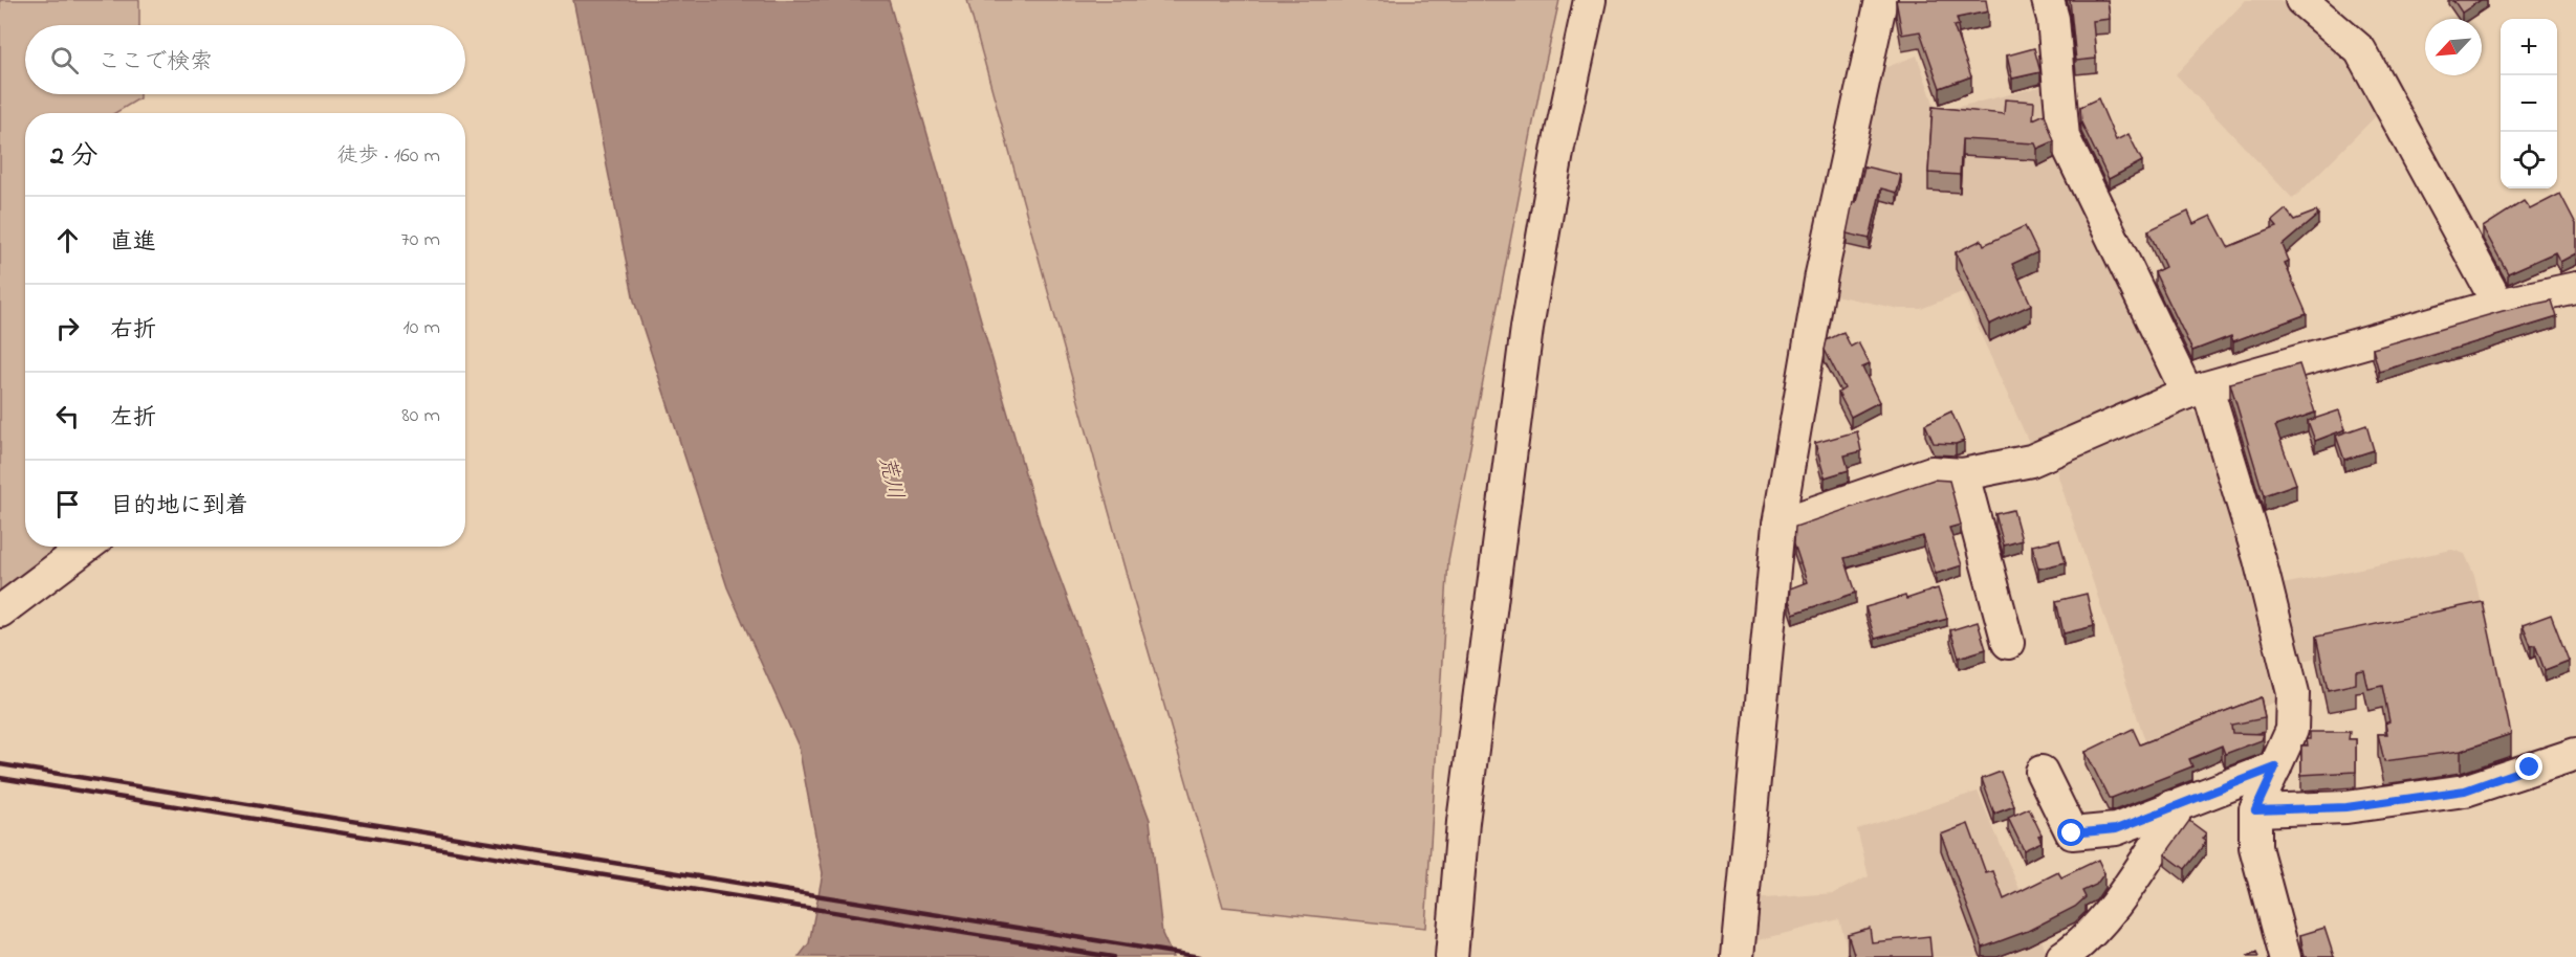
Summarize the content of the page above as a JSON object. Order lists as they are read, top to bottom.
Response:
{
  "water": ["荒川"],
  "north": "bottom left",
  "page": {
    "map_buttons": ["+", "−"],
    "search": "ここで検索",
    "heading": ["2 分", "徒歩 · 160 m"],
    "list": [
      ["直進", "70 m"],
      ["右折", "10 m"],
      ["左折", "80 m"],
      "目的地に到着"
    ]
  }
}
